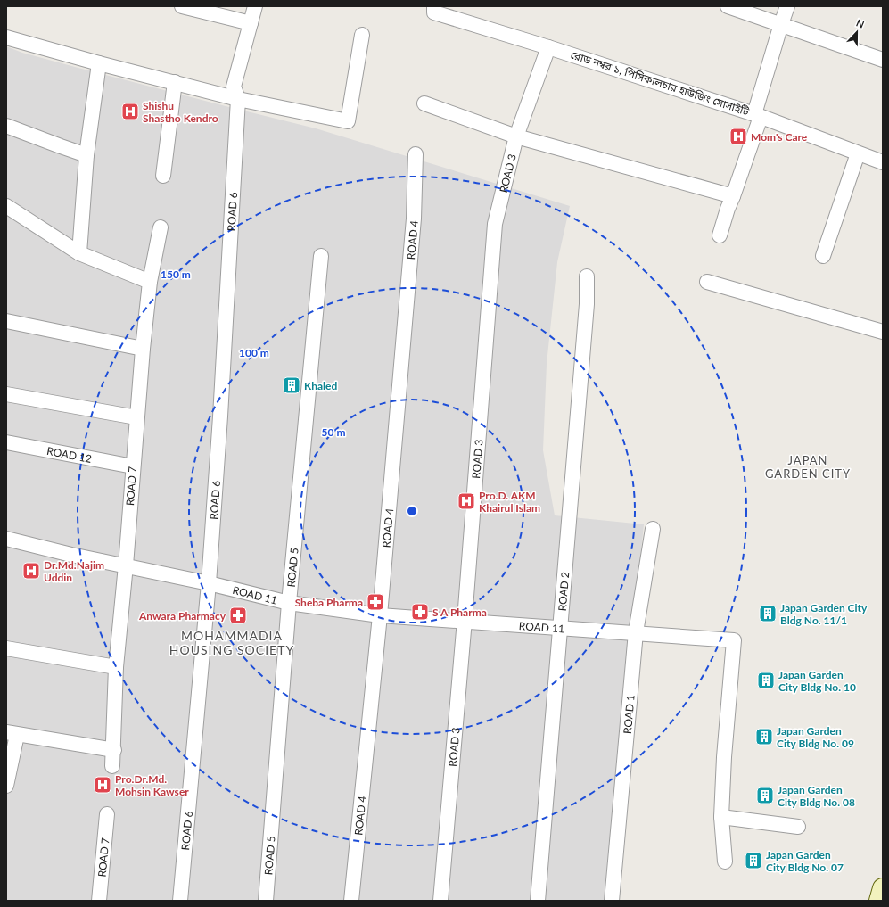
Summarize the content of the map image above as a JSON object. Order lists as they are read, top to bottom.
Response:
{
  "streets": {
    "street": [
      "রোড নম্বর ১, পিসিকালচার হাউজিং সোসাইটি",
      "ROAD 3",
      "ROAD 6",
      "ROAD 4",
      "ROAD 12",
      "ROAD 7",
      "ROAD 5",
      "ROAD 2",
      "ROAD 11",
      "ROAD 1"
    ]
  },
  "crossings": [
    ["রোড নম্বর ১, পিসিকালচার হাউজিং সোসাইটি", "ROAD 3"],
    ["ROAD 3", "ROAD 11"],
    ["ROAD 6", "ROAD 11"],
    ["ROAD 4", "ROAD 11"],
    ["ROAD 12", "ROAD 7"],
    ["ROAD 7", "ROAD 11"],
    ["ROAD 5", "ROAD 11"],
    ["ROAD 2", "ROAD 11"],
    ["ROAD 11", "ROAD 1"]
  ],
  "districts": ["JAPAN GARDEN CITY", "MOHAMMADIA HOUSING SOCIETY"],
  "places": {
    "hospital": [
      "Shishu Shastho Kendro",
      "Mom's Care",
      "Pro.D. AKM Khairul Islam",
      "Dr.Md.Najim Uddin",
      "Pro.Dr.Md. Mohsin Kawser"
    ],
    "building": [
      "Khaled",
      "Japan Garden City Bldg No. 11/1",
      "Japan Garden City Bldg No. 10",
      "Japan Garden City Bldg No. 09",
      "Japan Garden City Bldg No. 08",
      "Japan Garden City Bldg No. 07"
    ],
    "pharmacy": ["Sheba Pharma", "S A Pharma", "Anwara Pharmacy"]
  },
  "north": "top",
  "rings": ["150 m", "100 m", "50 m"]
}
